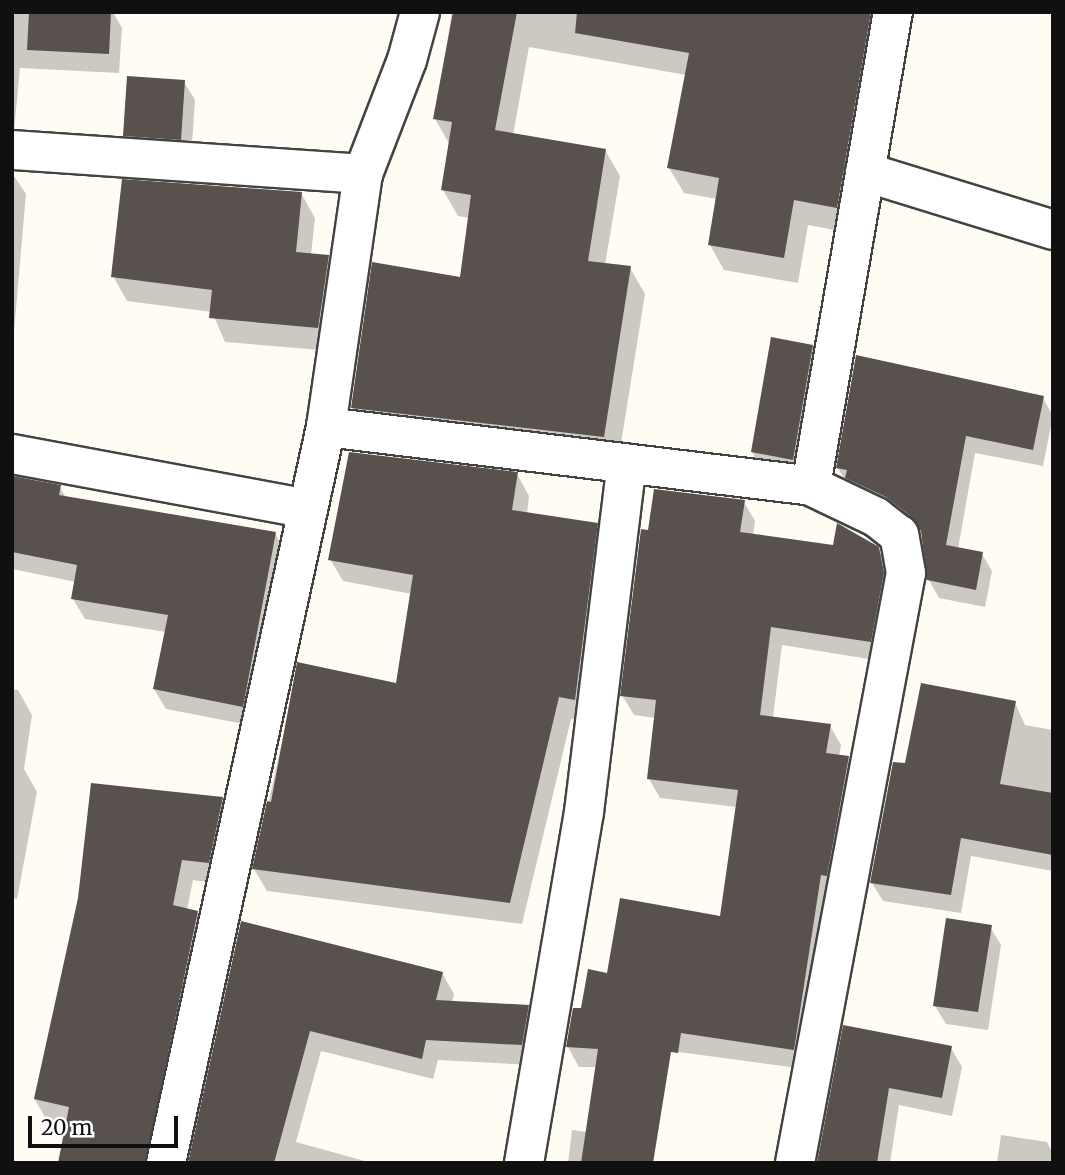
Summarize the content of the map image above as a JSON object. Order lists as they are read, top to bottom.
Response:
{
  "scale_bar": "20 m"
}
